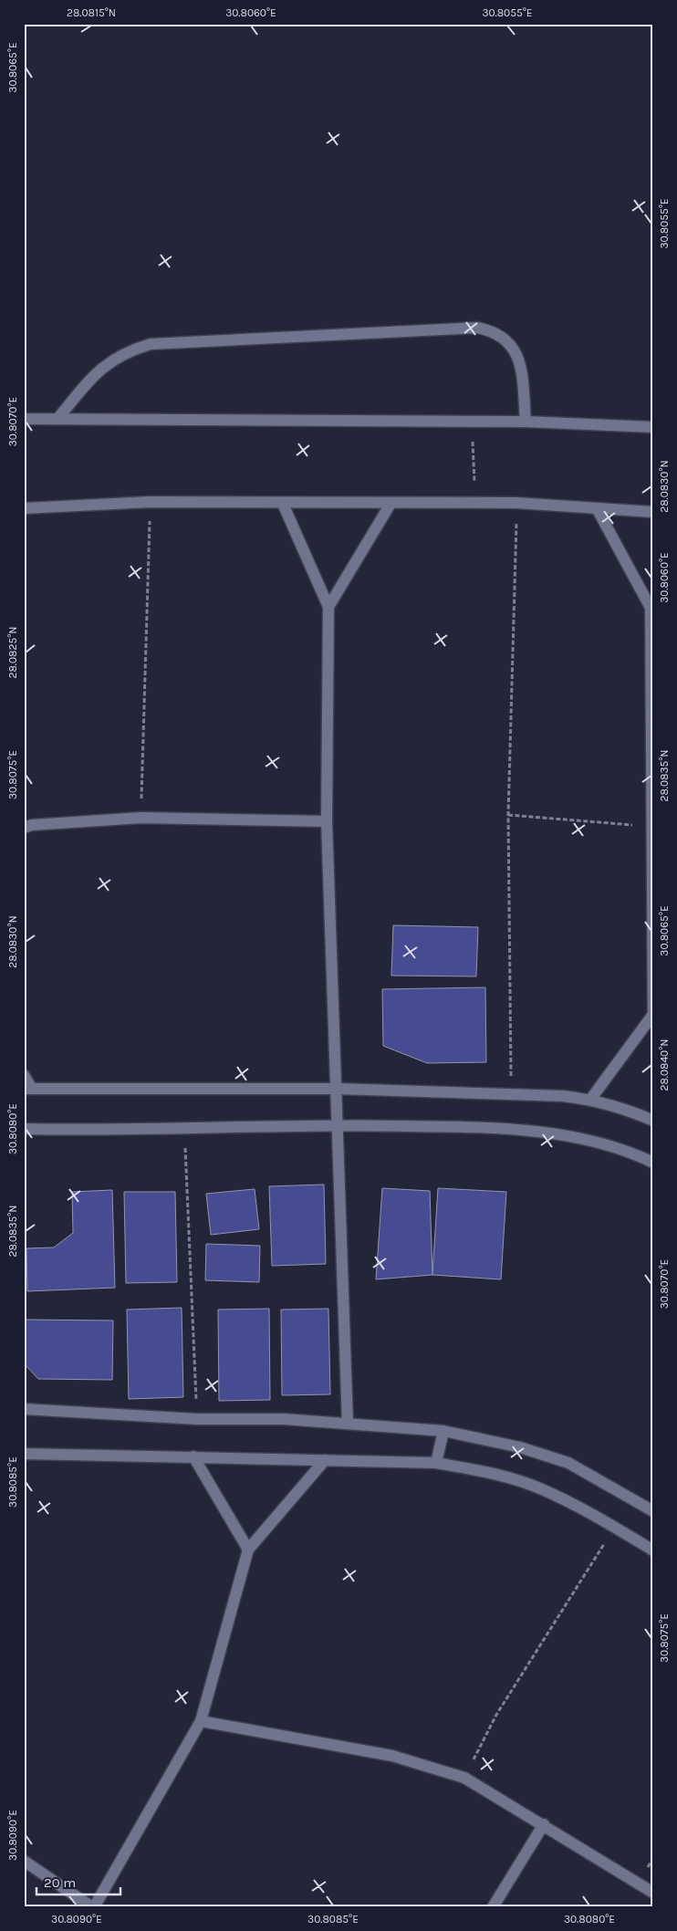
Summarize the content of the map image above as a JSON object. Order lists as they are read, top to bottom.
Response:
{
  "scale_bar": "20 m",
  "coordinates": [
    "28.0815°N",
    "30.8060°E",
    "30.8055°E",
    "30.8065°E",
    "30.8070°E",
    "28.0830°N",
    "28.0825°N",
    "30.8075°E",
    "28.0835°N",
    "28.0840°N",
    "30.8080°E",
    "30.8085°E",
    "30.8090°E"
  ]
}
